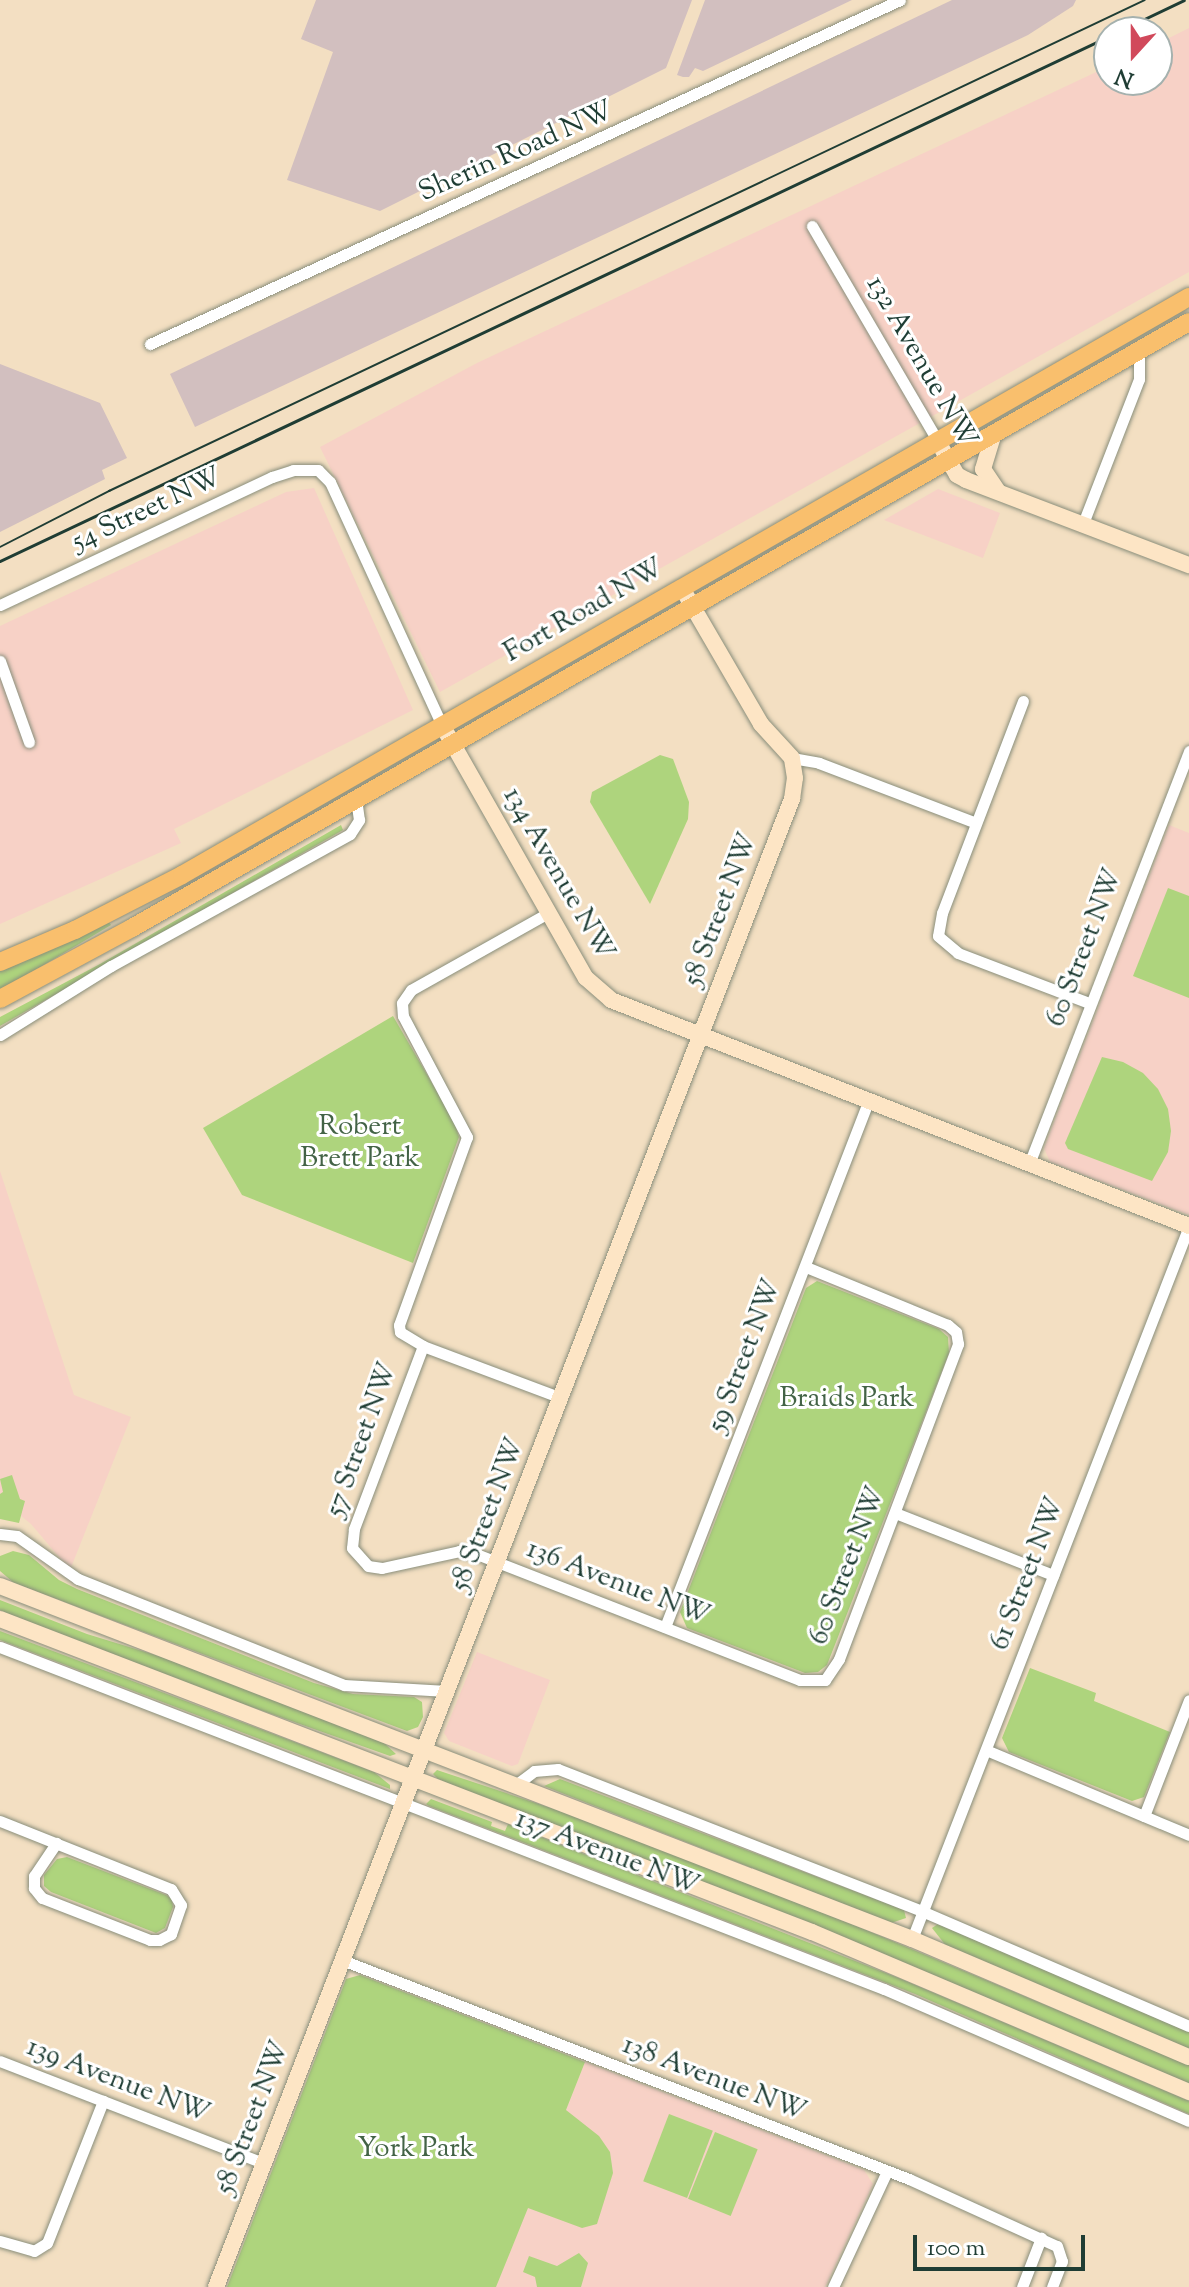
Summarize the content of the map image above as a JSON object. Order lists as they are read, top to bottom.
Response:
{
  "streets": {
    "main road": ["Fort Road NW"],
    "street": [
      "Sherin Road NW",
      "132 Avenue NW",
      "54 Street NW",
      "134 Avenue NW",
      "58 Street NW",
      "60 Street NW",
      "59 Street NW",
      "57 Street NW",
      "61 Street NW",
      "136 Avenue NW",
      "137 Avenue NW",
      "138 Avenue NW",
      "139 Avenue NW"
    ]
  },
  "crossings": [
    ["132 Avenue NW", "Fort Road NW"],
    ["54 Street NW", "134 Avenue NW"],
    ["Fort Road NW", "134 Avenue NW"],
    ["134 Avenue NW", "58 Street NW"],
    ["134 Avenue NW", "60 Street NW"],
    ["134 Avenue NW", "59 Street NW"],
    ["134 Avenue NW", "57 Street NW"],
    ["134 Avenue NW", "61 Street NW"],
    ["58 Street NW", "136 Avenue NW"],
    ["58 Street NW", "137 Avenue NW"],
    ["58 Street NW", "138 Avenue NW"],
    ["58 Street NW", "139 Avenue NW"],
    ["60 Street NW", "59 Street NW"],
    ["60 Street NW", "136 Avenue NW"],
    ["59 Street NW", "136 Avenue NW"],
    ["57 Street NW", "136 Avenue NW"],
    ["61 Street NW", "137 Avenue NW"]
  ],
  "parks": ["Robert Brett Park", "Braids Park", "York Park"],
  "scale_bar": "100 m",
  "north": "bottom"
}
